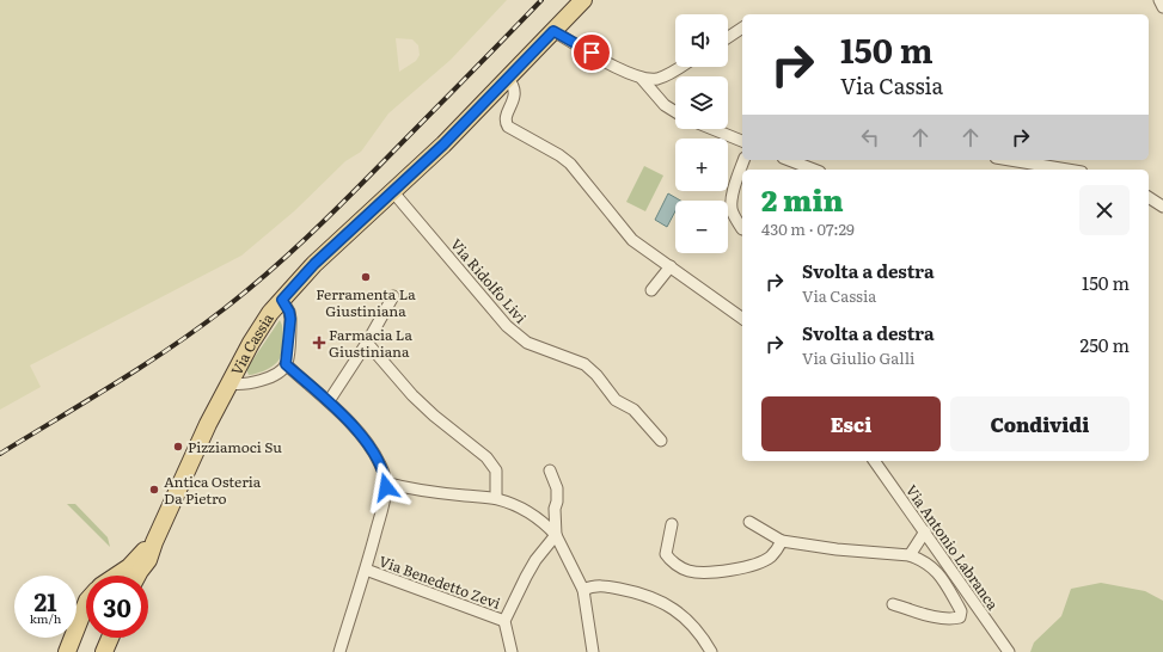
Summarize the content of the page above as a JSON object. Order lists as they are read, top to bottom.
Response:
{
  "streets": {
    "main road": ["Via Cassia"],
    "street": ["Via Ridolfo Livi", "Via Antonio Labranca", "Via Benedetto Zevi"]
  },
  "crossings": [
    ["Via Ridolfo Livi", "Via Cassia"]
  ],
  "places": {
    "other": ["Ferramenta La Giustiniana", "Pizziamoci Su", "Antica Osteria Da Pietro"],
    "health": ["Farmacia La Giustiniana"]
  },
  "page": {
    "map_buttons": ["+", "−"],
    "turn": ["150 m", "Via Cassia"],
    "heading": ["2 min", "430 m · 07:29"],
    "list": [
      {
        "name": "Svolta a destra",
        "note": "Via Cassia",
        "value": "150 m"
      },
      {
        "name": "Svolta a destra",
        "note": "Via Giulio Galli",
        "value": "250 m"
      }
    ],
    "buttons": ["Esci", "Condividi"],
    "speed": "21 km/h",
    "limit": "30"
  }
}
